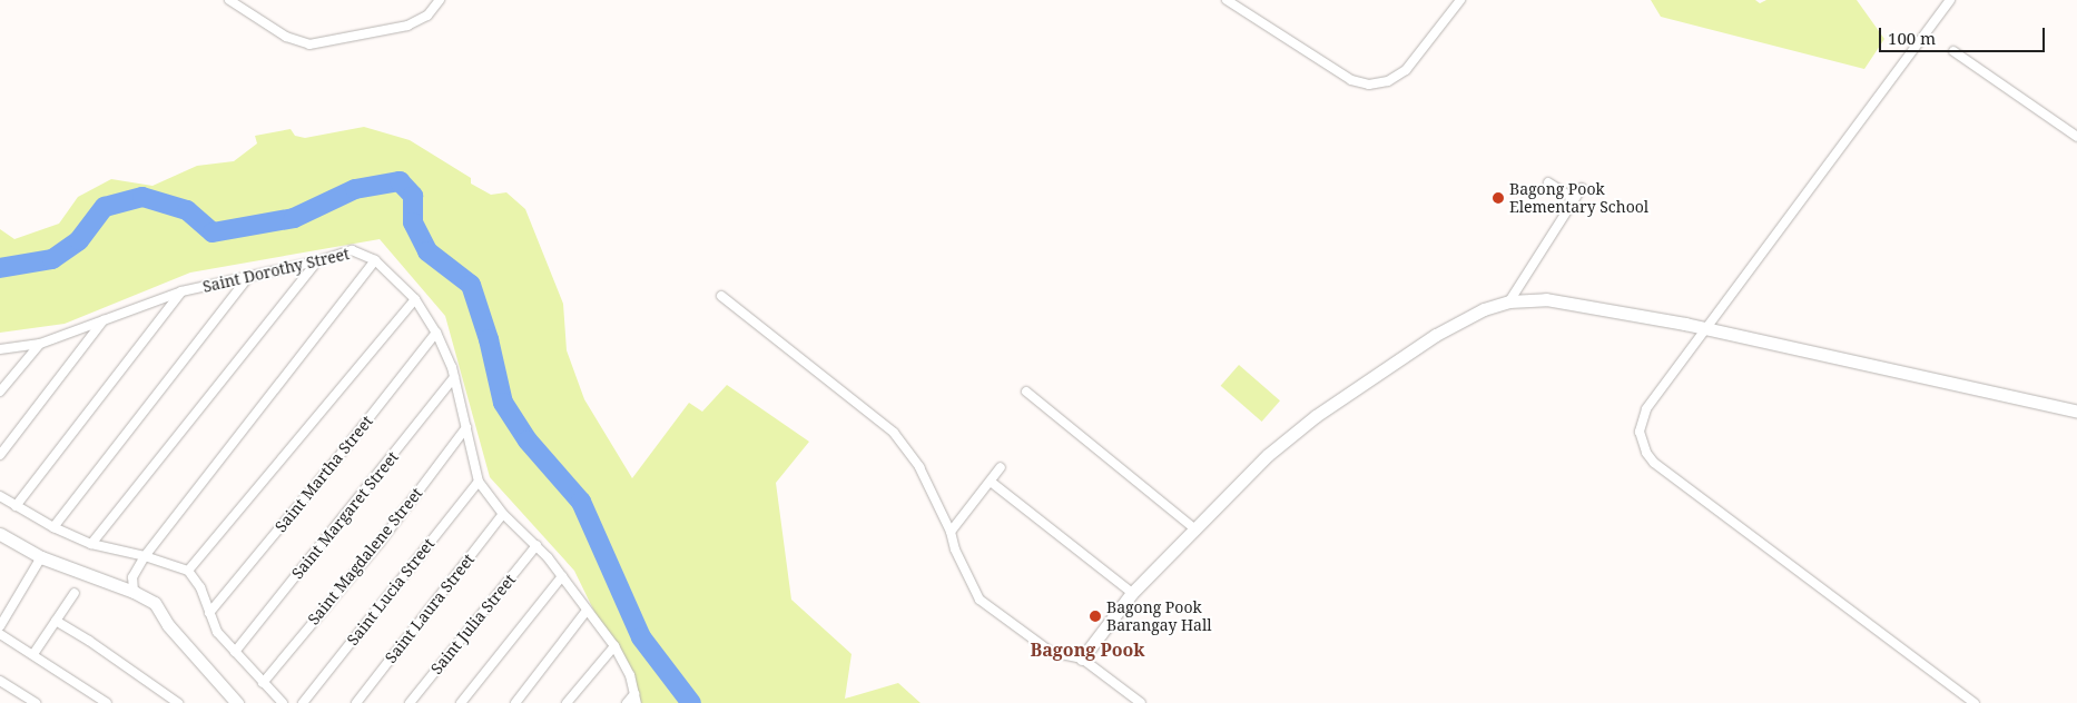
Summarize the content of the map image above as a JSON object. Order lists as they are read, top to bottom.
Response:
{
  "streets": {
    "street": [
      "Saint Dorothy Street",
      "Saint Martha Street",
      "Saint Margaret Street",
      "Saint Magdalene Street",
      "Saint Lucia Street",
      "Saint Laura Street",
      "Saint Julia Street"
    ]
  },
  "crossings": [
    ["Saint Dorothy Street", "Saint Martha Street"],
    ["Saint Dorothy Street", "Saint Margaret Street"],
    ["Saint Dorothy Street", "Saint Magdalene Street"],
    ["Saint Dorothy Street", "Saint Lucia Street"],
    ["Saint Dorothy Street", "Saint Laura Street"],
    ["Saint Dorothy Street", "Saint Julia Street"]
  ],
  "districts": ["Bagong Pook"],
  "places": ["Bagong Pook Elementary School", "Bagong Pook Barangay Hall"],
  "scale_bar": "100 m"
}
